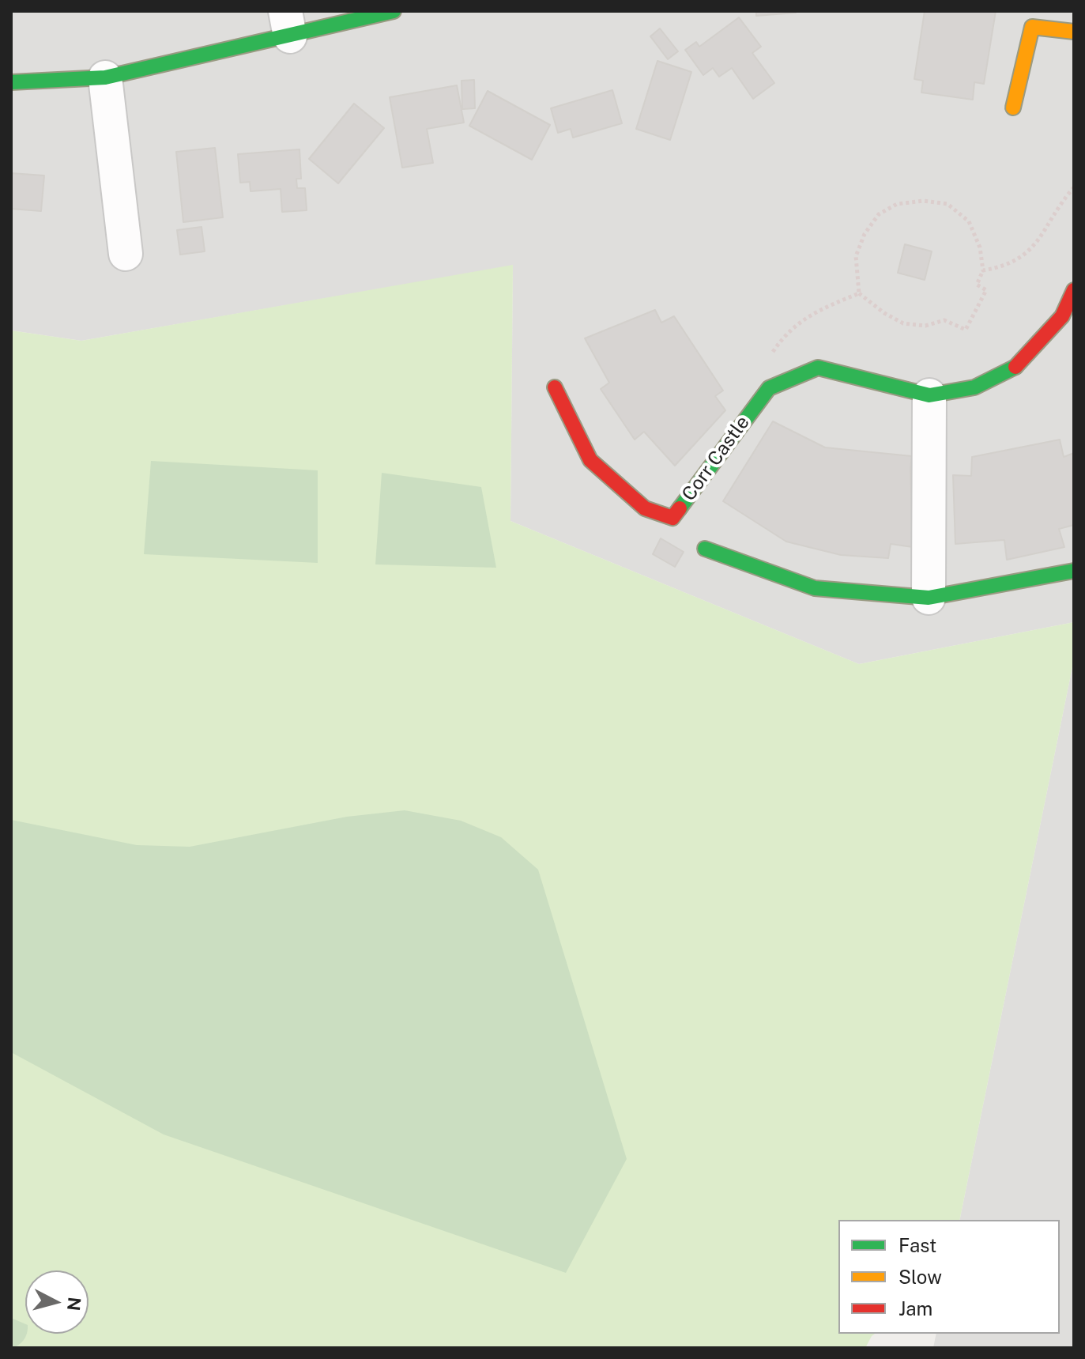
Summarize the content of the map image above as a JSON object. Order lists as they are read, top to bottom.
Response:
{
  "streets": {
    "street": ["Corr Castle"]
  },
  "legend": ["Fast", "Slow", "Jam"],
  "north": "right"
}
